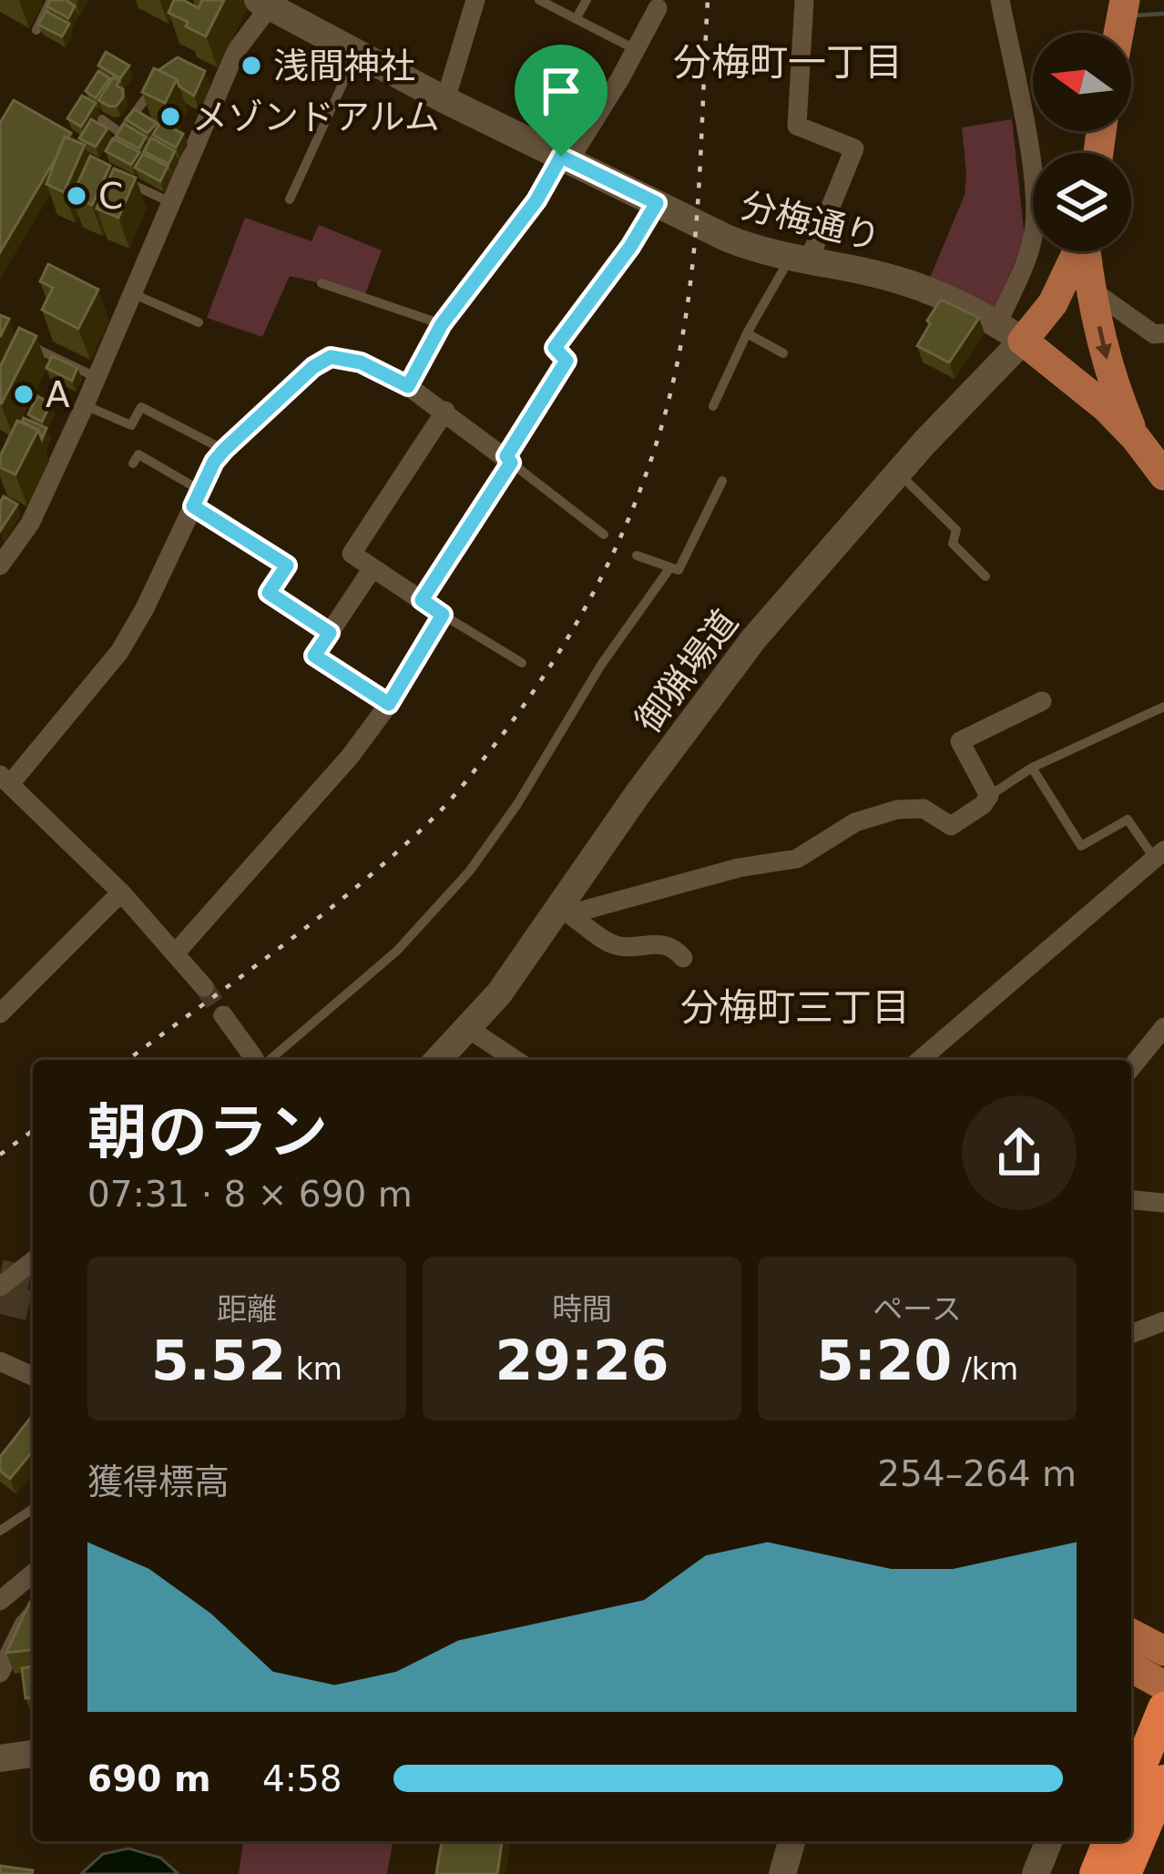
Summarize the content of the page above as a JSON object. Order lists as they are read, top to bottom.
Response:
{
  "streets": {
    "street": ["分梅通り", "御猟場道"]
  },
  "crossings": [
    ["分梅通り", "御猟場道"]
  ],
  "districts": ["分梅町一丁目", "分梅町三丁目"],
  "places": [
    "浅間神社",
    "メゾンドアルム",
    "C",
    "A"
  ],
  "north": "left",
  "page": {
    "heading": ["朝のラン", "07:31 · 8 × 690 m"],
    "stats": [
      ["距離", "5.52 km"],
      ["時間", "29:26"],
      ["ペース", "5:20 /km"]
    ],
    "chart": ["獲得標高", "254–264 m"],
    "list": [
      {
        "name": "690 m",
        "note": "4:58"
      }
    ]
  }
}
